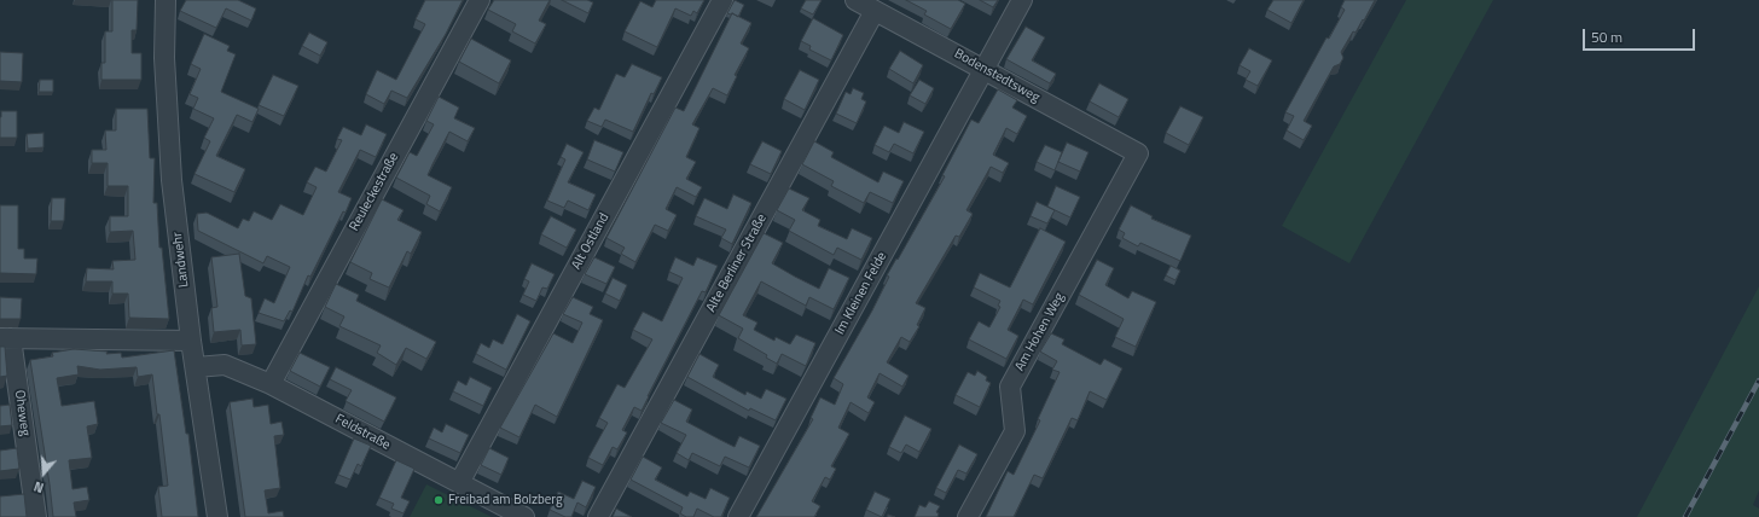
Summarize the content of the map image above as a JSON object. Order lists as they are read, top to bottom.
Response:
{
  "streets": {
    "street": [
      "Bodenstedtsweg",
      "Reuleckestraße",
      "Alt Ostland",
      "Landwehr",
      "Alte Berliner Straße",
      "Im Kleinen Felde",
      "Am Hohen Weg",
      "Oheweg",
      "Feldstraße"
    ]
  },
  "crossings": [
    ["Bodenstedtsweg", "Alte Berliner Straße"],
    ["Bodenstedtsweg", "Im Kleinen Felde"],
    ["Bodenstedtsweg", "Am Hohen Weg"],
    ["Reuleckestraße", "Feldstraße"],
    ["Alt Ostland", "Feldstraße"],
    ["Landwehr", "Oheweg"],
    ["Landwehr", "Feldstraße"]
  ],
  "places": ["Freibad am Bolzberg"],
  "scale_bar": "50 m",
  "north": "bottom"
}
